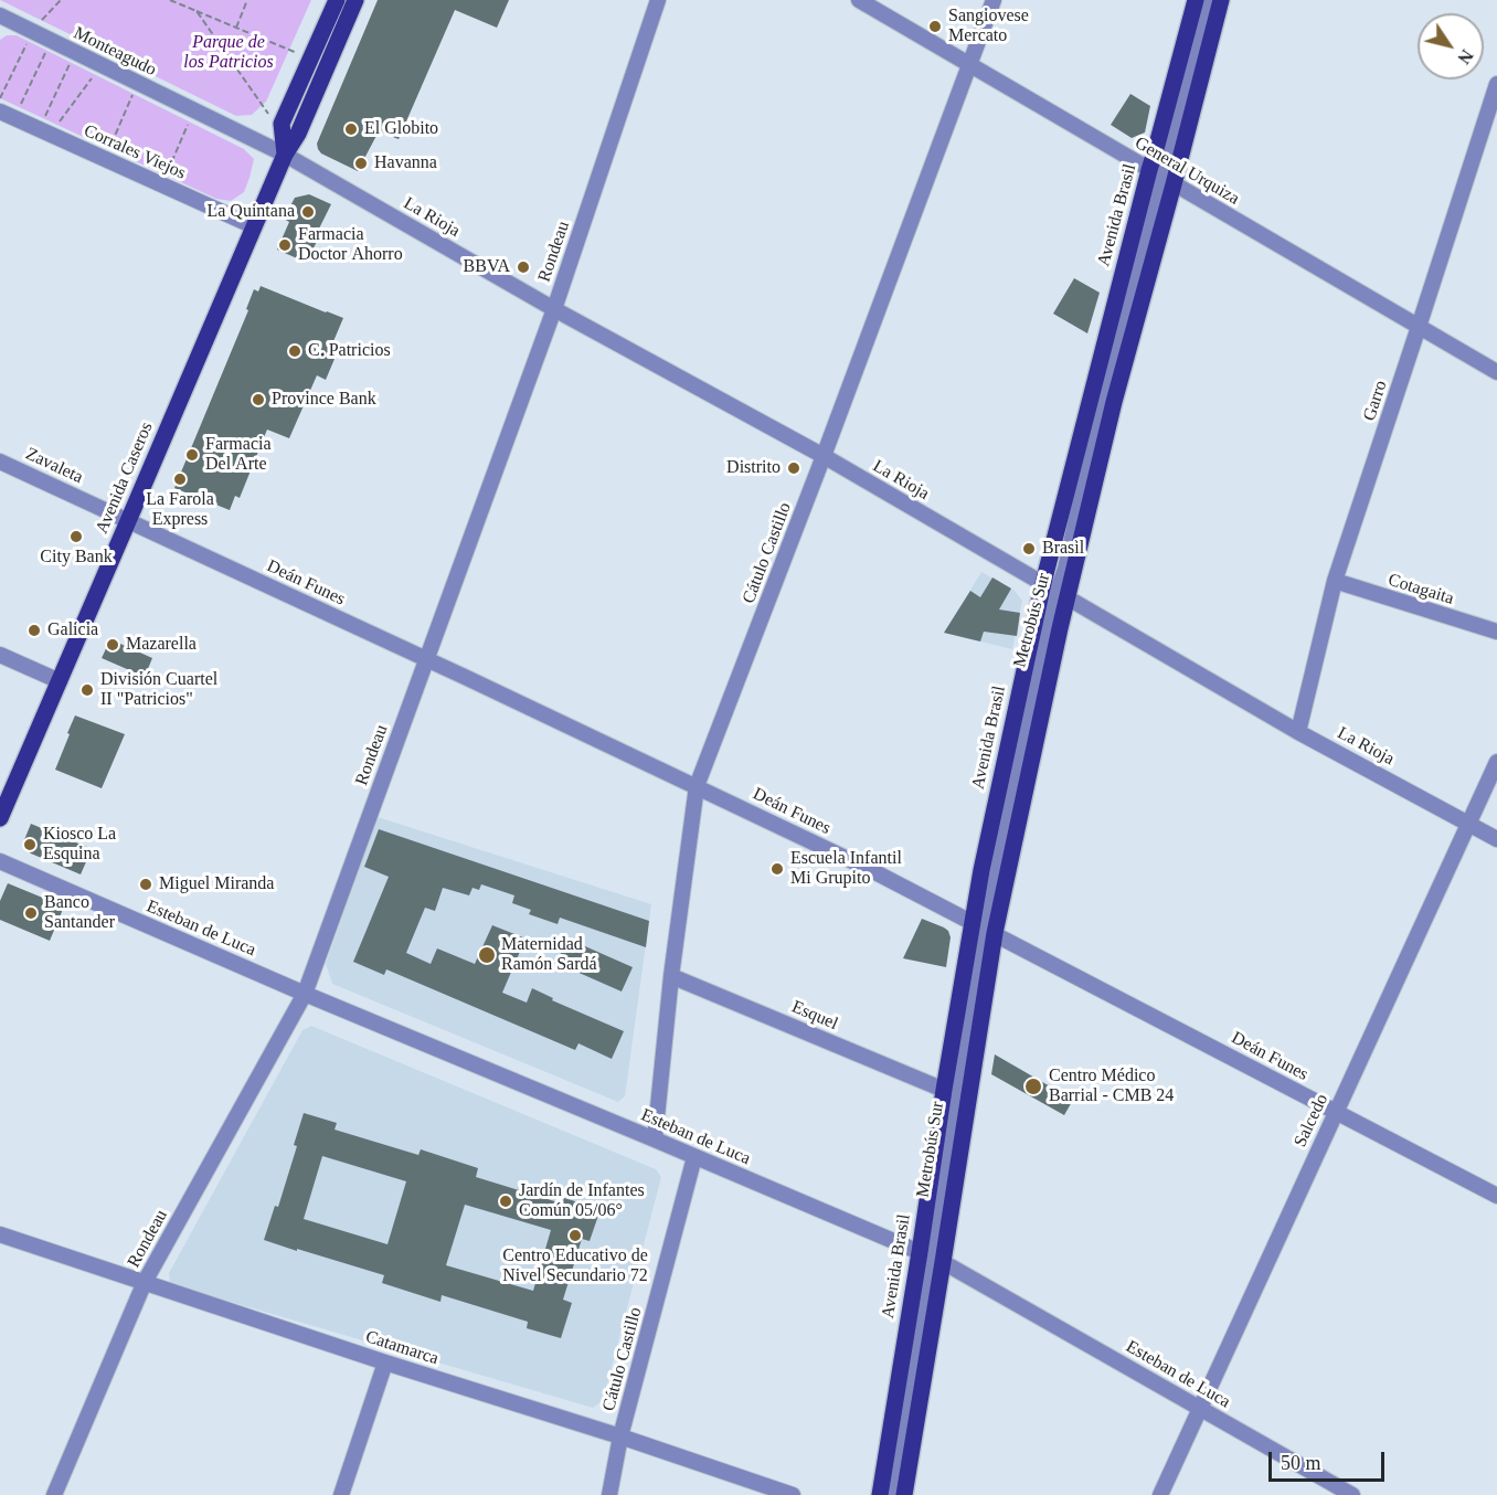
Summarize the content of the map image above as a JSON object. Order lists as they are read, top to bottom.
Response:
{
  "streets": {
    "main road": ["Avenida Brasil", "Avenida Caseros"],
    "street": [
      "Monteagudo",
      "Corrales Viejos",
      "General Urquiza",
      "La Rioja",
      "Rondeau",
      "Garro",
      "Zavaleta",
      "Cátulo Castillo",
      "Deán Funes",
      "Cotagaita",
      "Esteban de Luca",
      "Esquel",
      "Salcedo",
      "Catamarca"
    ]
  },
  "crossings": [
    ["Monteagudo", "La Rioja"],
    ["Monteagudo", "Avenida Caseros"],
    ["Corrales Viejos", "Avenida Caseros"],
    ["General Urquiza", "Avenida Brasil"],
    ["General Urquiza", "Garro"],
    ["General Urquiza", "Cátulo Castillo"],
    ["Avenida Brasil", "La Rioja"],
    ["Avenida Brasil", "Deán Funes"],
    ["Avenida Brasil", "Esteban de Luca"],
    ["Avenida Brasil", "Esquel"],
    ["La Rioja", "Rondeau"],
    ["La Rioja", "Garro"],
    ["La Rioja", "Avenida Caseros"],
    ["La Rioja", "Cátulo Castillo"],
    ["La Rioja", "Salcedo"],
    ["Rondeau", "Deán Funes"],
    ["Rondeau", "Esteban de Luca"],
    ["Rondeau", "Catamarca"],
    ["Garro", "Cotagaita"],
    ["Zavaleta", "Avenida Caseros"],
    ["Zavaleta", "Deán Funes"],
    ["Avenida Caseros", "Deán Funes"],
    ["Cátulo Castillo", "Deán Funes"],
    ["Cátulo Castillo", "Esteban de Luca"],
    ["Cátulo Castillo", "Esquel"],
    ["Cátulo Castillo", "Catamarca"],
    ["Deán Funes", "Salcedo"],
    ["Esteban de Luca", "Salcedo"]
  ],
  "parks": ["Parque de los Patricios"],
  "places": [
    "Sangiovese Mercato",
    "El Globito",
    "Havanna",
    "La Quintana",
    "Farmacia Doctor Ahorro",
    "BBVA",
    "C. Patricios",
    "Province Bank",
    "Farmacia Del Arte",
    "Distrito",
    "La Farola Express",
    "City Bank",
    "Brasil",
    "Galicia",
    "Mazarella",
    "División Cuartel II \"Patricios\"",
    "Kiosco La Esquina",
    "Escuela Infantil Mi Grupito",
    "Miguel Miranda",
    "Banco Santander",
    "Maternidad Ramón Sardá",
    "Centro Médico Barrial - CMB 24",
    "Jardín de Infantes Común 05/06°",
    "Centro Educativo de Nivel Secundario 72"
  ],
  "scale_bar": "50 m",
  "north": "bottom right"
}
